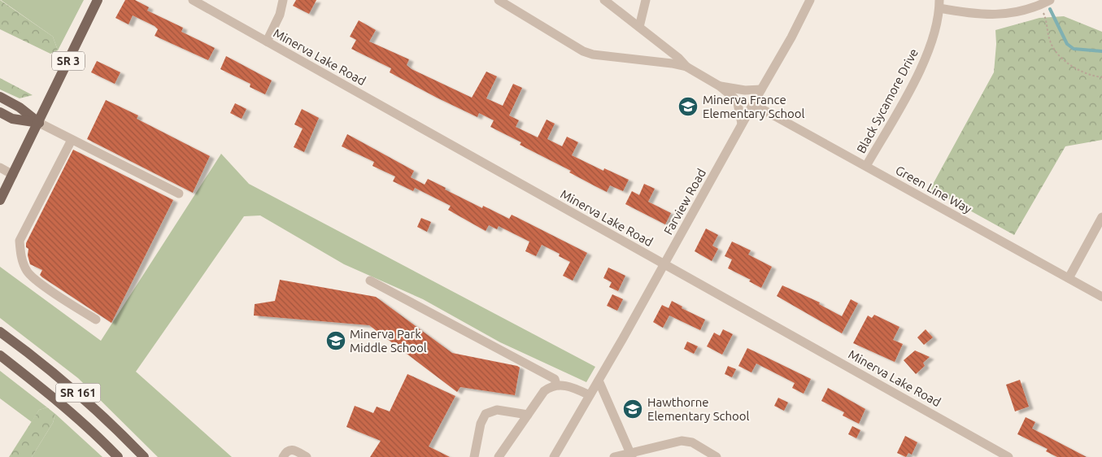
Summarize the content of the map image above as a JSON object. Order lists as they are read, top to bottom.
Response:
{
  "streets": {
    "main road": ["SR 3", "SR 161"],
    "street": [
      "Minerva Lake Road",
      "Black Sycamore Drive",
      "Green Line Way",
      "Farview Road"
    ]
  },
  "crossings": [
    ["Minerva Lake Road", "Farview Road"],
    ["Black Sycamore Drive", "Green Line Way"],
    ["Green Line Way", "Farview Road"]
  ],
  "places": {
    "school or university": ["Minerva France Elementary School", "Minerva Park Middle School", "Hawthorne Elementary School"]
  }
}
